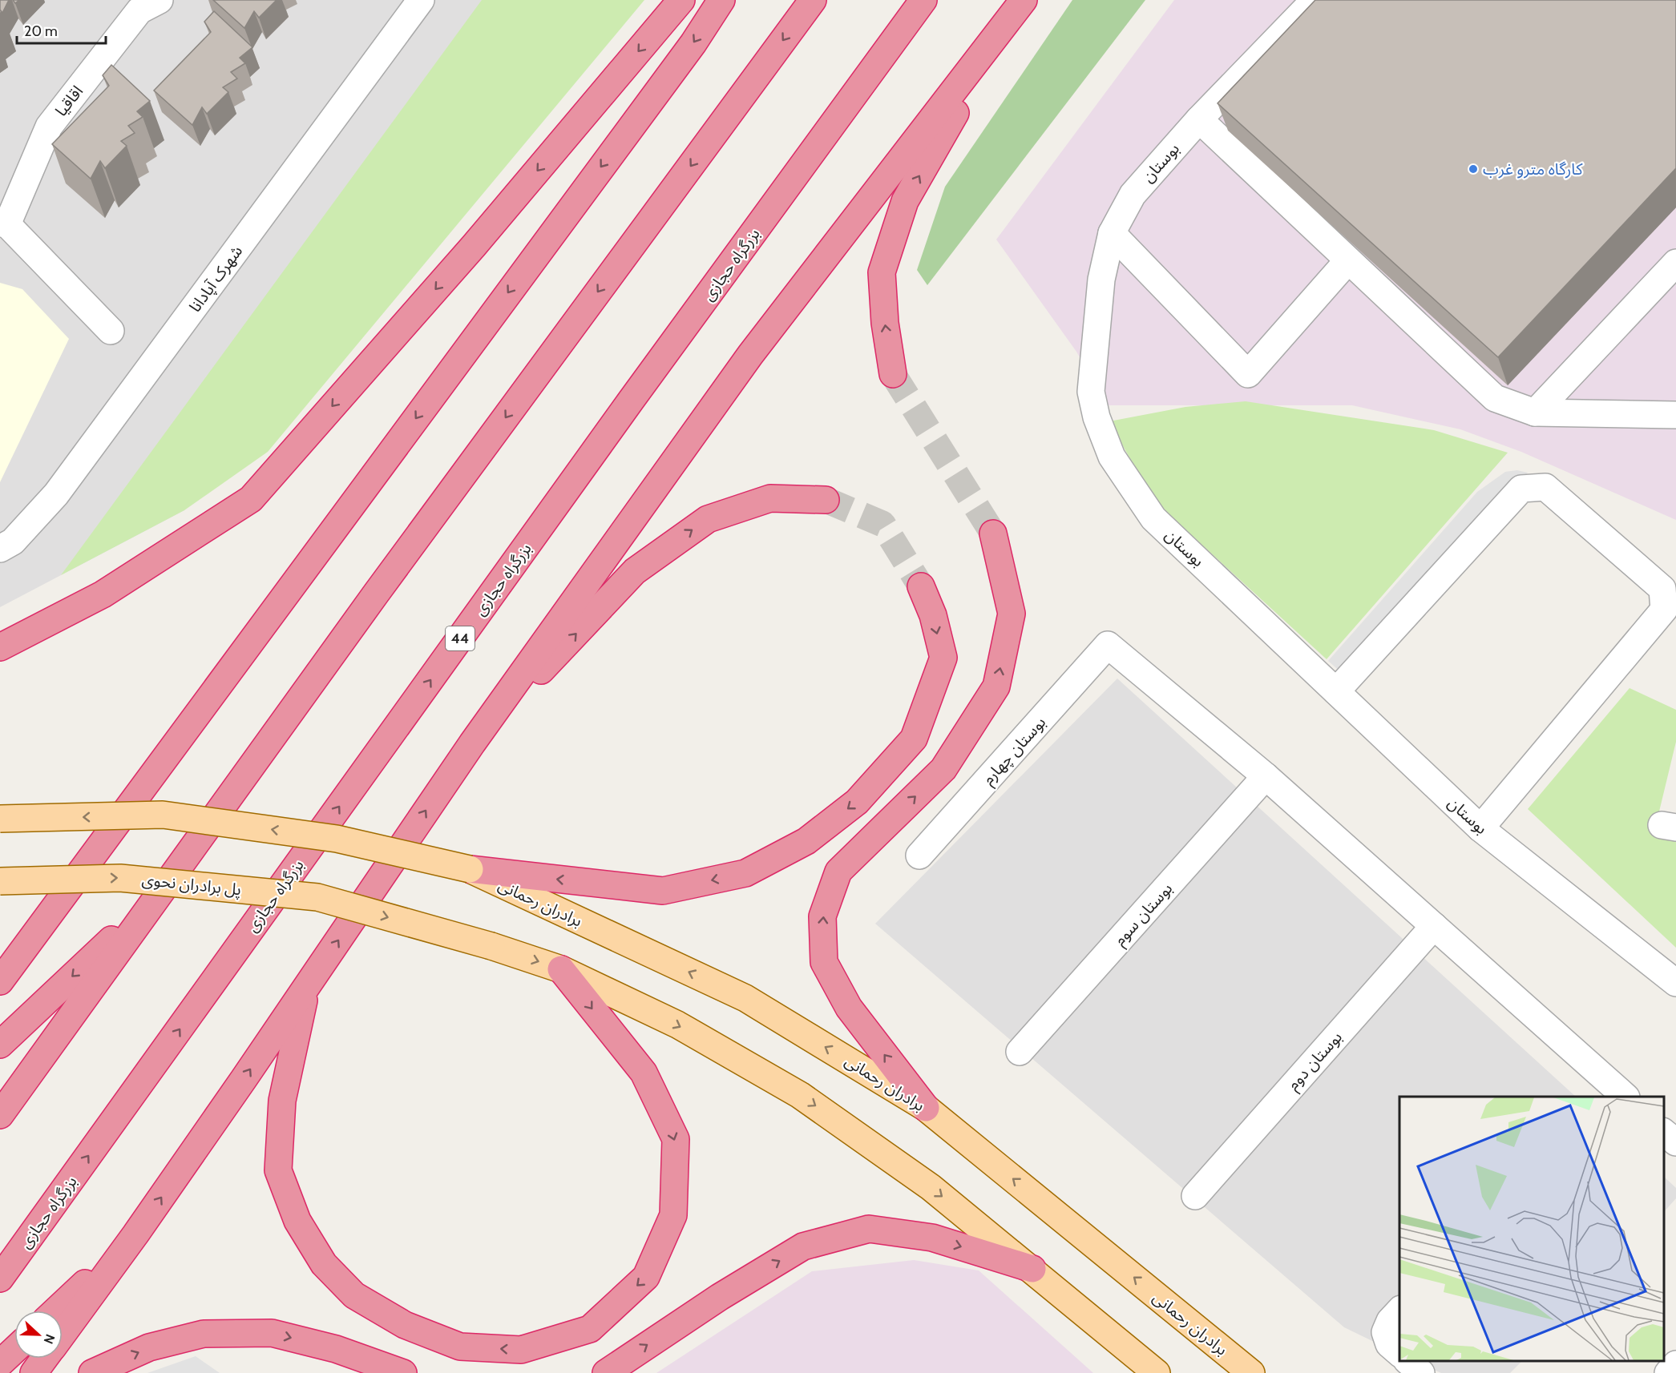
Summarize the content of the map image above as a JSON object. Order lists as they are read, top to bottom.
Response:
{
  "streets": {
    "highway": ["بزرگراه حجازی", "44"],
    "main road": ["پل برادران نحوی", "برادران رحمانی"],
    "street": [
      "اقاقیا",
      "بوستان",
      "شهرک آپادانا",
      "بوستان چهارم",
      "بوستان سوم",
      "بوستان دوم"
    ]
  },
  "crossings": [
    ["بوستان چهارم", "بوستان سوم"]
  ],
  "places": ["کارگاه مترو غرب"],
  "scale_bar": "20 m",
  "north": "right"
}
